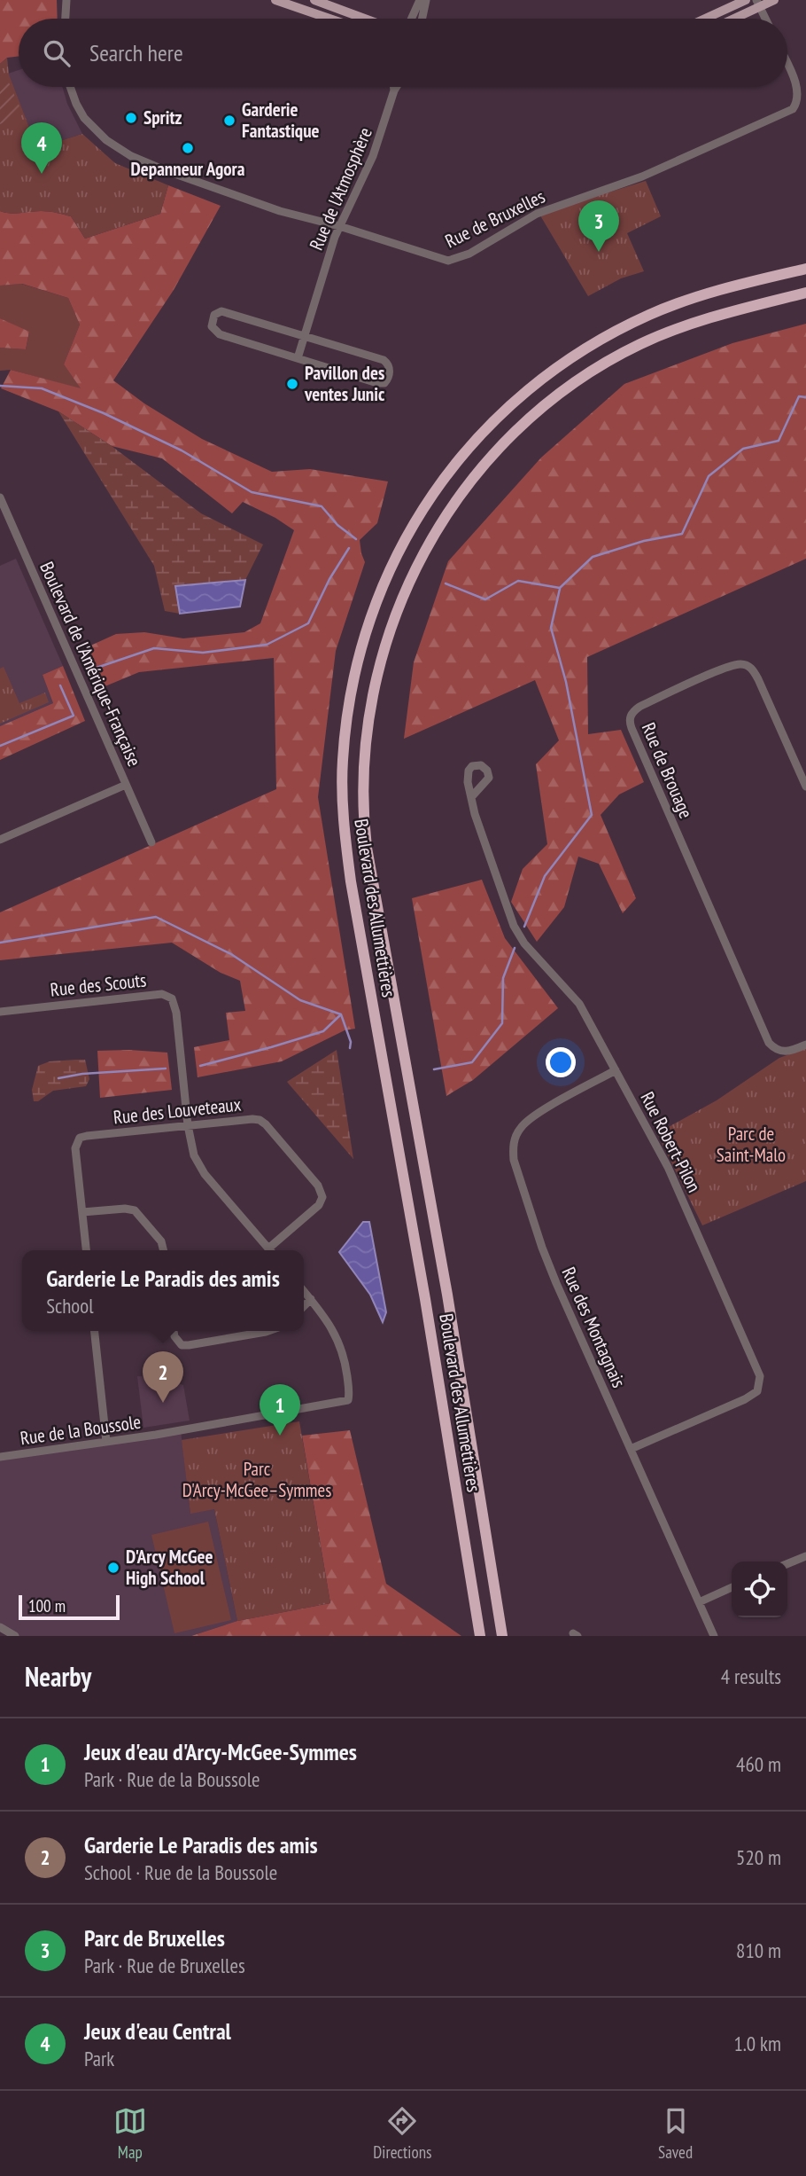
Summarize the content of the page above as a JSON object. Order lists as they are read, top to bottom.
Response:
{
  "streets": {
    "highway": ["Boulevard des Allumettières"],
    "street": [
      "Rue de l'Atmosphère",
      "Rue de Bruxelles",
      "Boulevard de l'Amérique-Française",
      "Rue de Brouage",
      "Rue des Scouts",
      "Rue des Louveteaux",
      "Rue Robert-Pilon",
      "Rue des Montagnais",
      "Rue de la Boussole"
    ]
  },
  "crossings": [
    ["Rue de l'Atmosphère", "Rue de Bruxelles"],
    ["Rue des Scouts", "Rue des Louveteaux"],
    ["Rue Robert-Pilon", "Rue des Montagnais"]
  ],
  "parks": ["Parc de Saint-Malo", "Parc D'Arcy-McGee–Symmes"],
  "places": [
    "Spritz",
    "Garderie Fantastique",
    "Depanneur Agora",
    "Pavillon des ventes Junic",
    "D'Arcy McGee High School"
  ],
  "scale_bar": "100 m",
  "page": {
    "search": "Search here",
    "pins": [
      "4",
      "3",
      "2",
      "1"
    ],
    "popup": ["Garderie Le Paradis des amis", "School"],
    "scale": "100 m",
    "heading": ["Nearby", "4 results"],
    "list": [
      {
        "mark": "1",
        "name": "Jeux d'eau d'Arcy-McGee-Symmes",
        "note": "Park · Rue de la Boussole",
        "value": "460 m"
      },
      {
        "mark": "2",
        "name": "Garderie Le Paradis des amis",
        "note": "School · Rue de la Boussole",
        "value": "520 m"
      },
      {
        "mark": "3",
        "name": "Parc de Bruxelles",
        "note": "Park · Rue de Bruxelles",
        "value": "810 m"
      },
      {
        "mark": "4",
        "name": "Jeux d'eau Central",
        "note": "Park",
        "value": "1.0 km"
      }
    ],
    "nav": ["Map", "Directions", "Saved"]
  }
}
